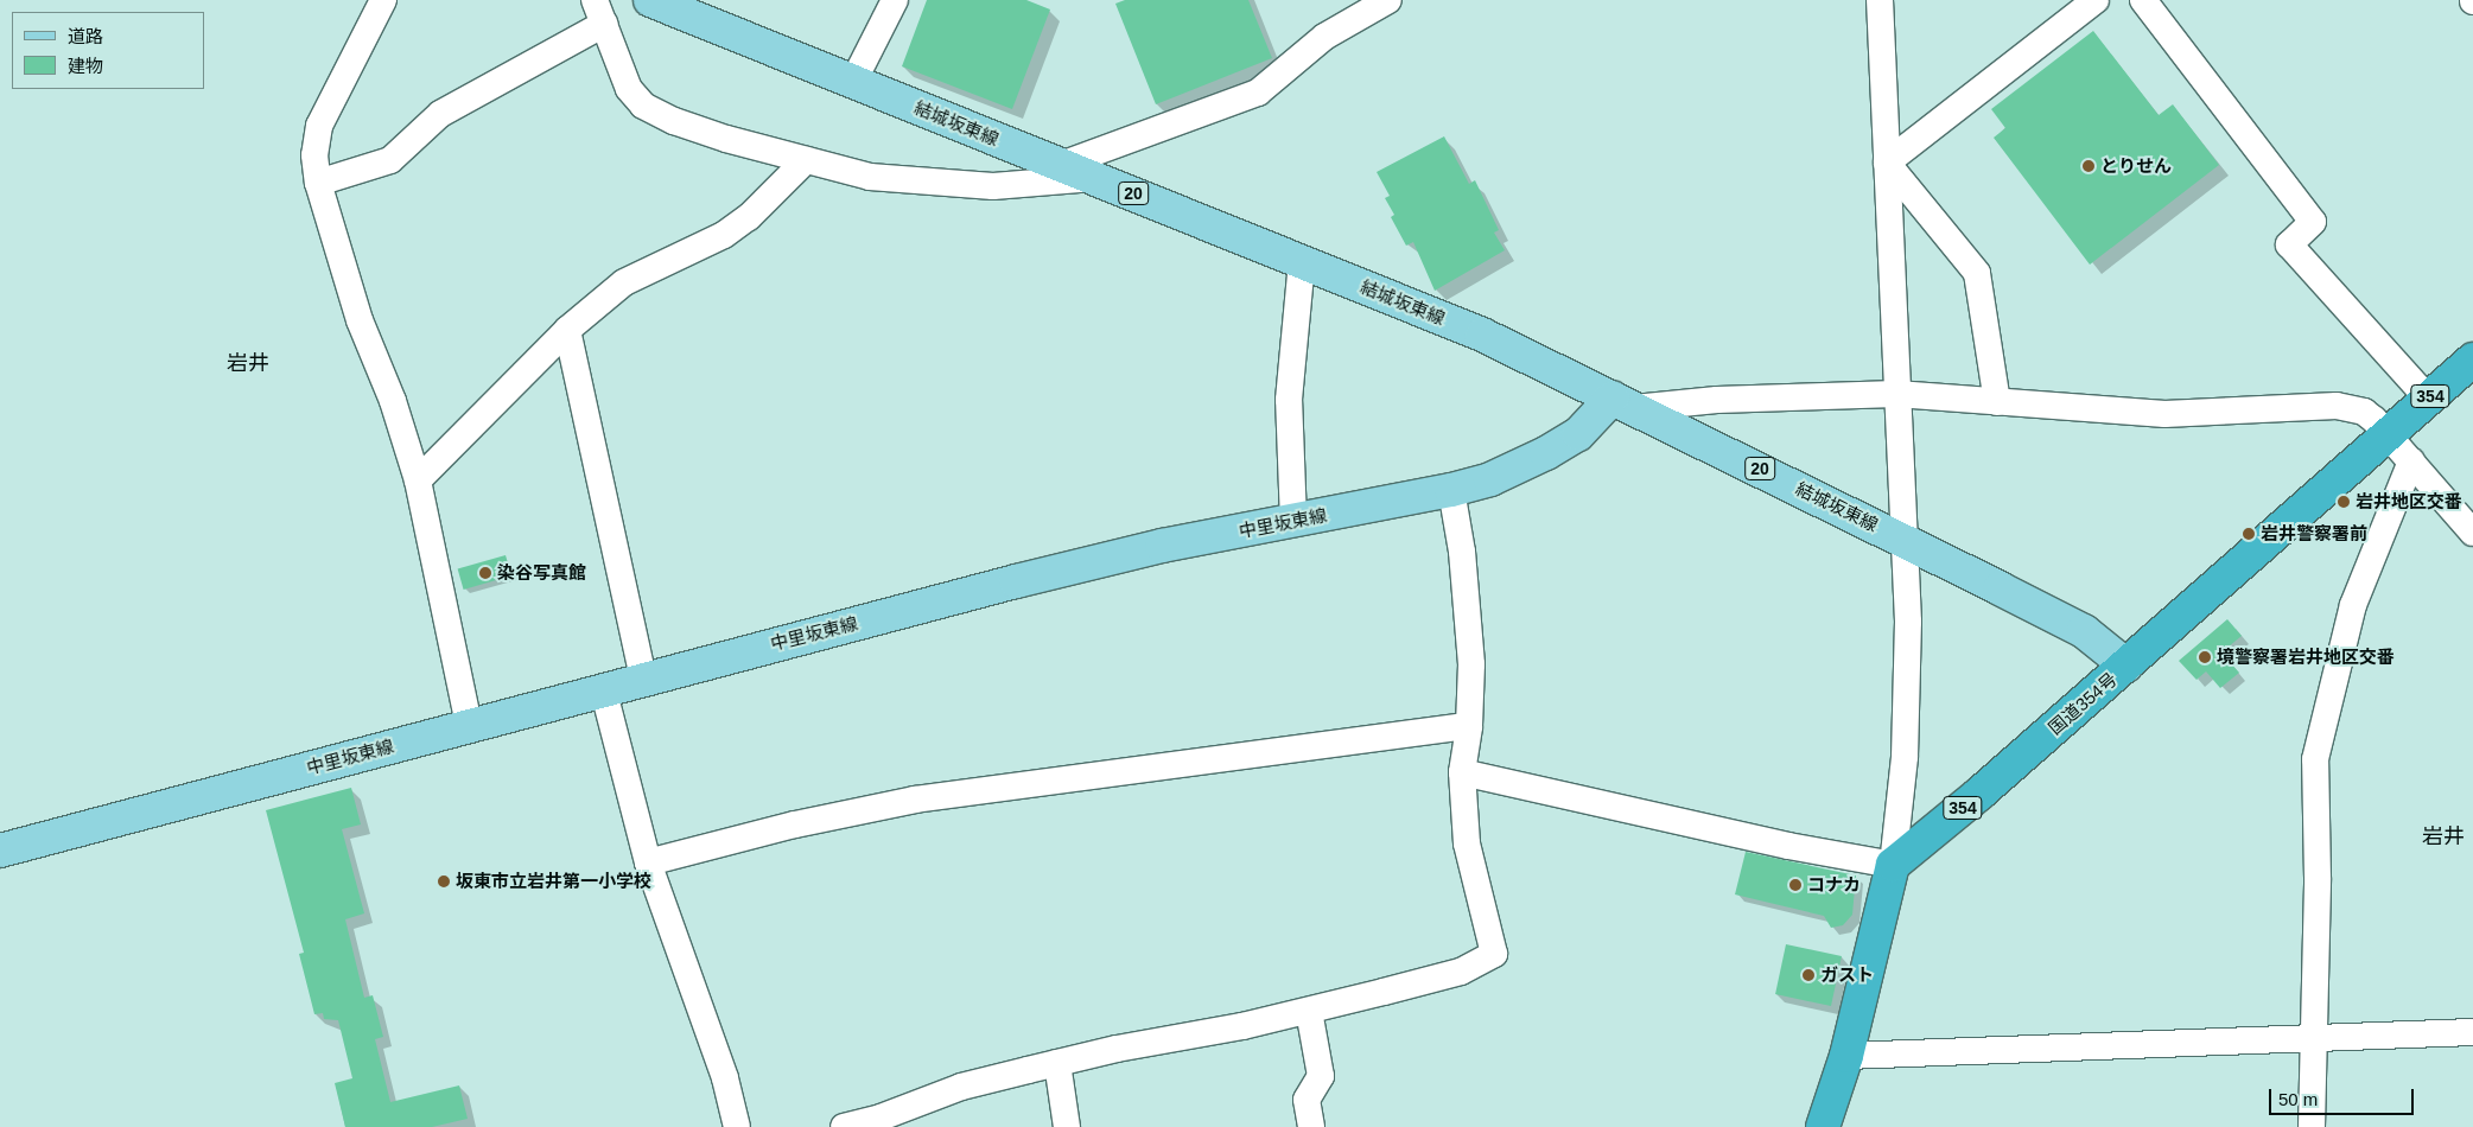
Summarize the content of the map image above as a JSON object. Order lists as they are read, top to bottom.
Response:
{
  "streets": {
    "highway": ["354", "国道354号"],
    "main road": ["結城坂東線", "20", "中里坂東線"]
  },
  "crossings": [
    ["結城坂東線", "中里坂東線"],
    ["結城坂東線", "国道354号"]
  ],
  "districts": ["岩井", "岩井"],
  "places": [
    "とりせん",
    "岩井地区交番",
    "岩井警察署前",
    "染谷写真館",
    "境警察署岩井地区交番",
    "坂東市立岩井第一小学校",
    "コナカ",
    "ガスト"
  ],
  "legend": ["道路", "建物"],
  "scale_bar": "50 m"
}
